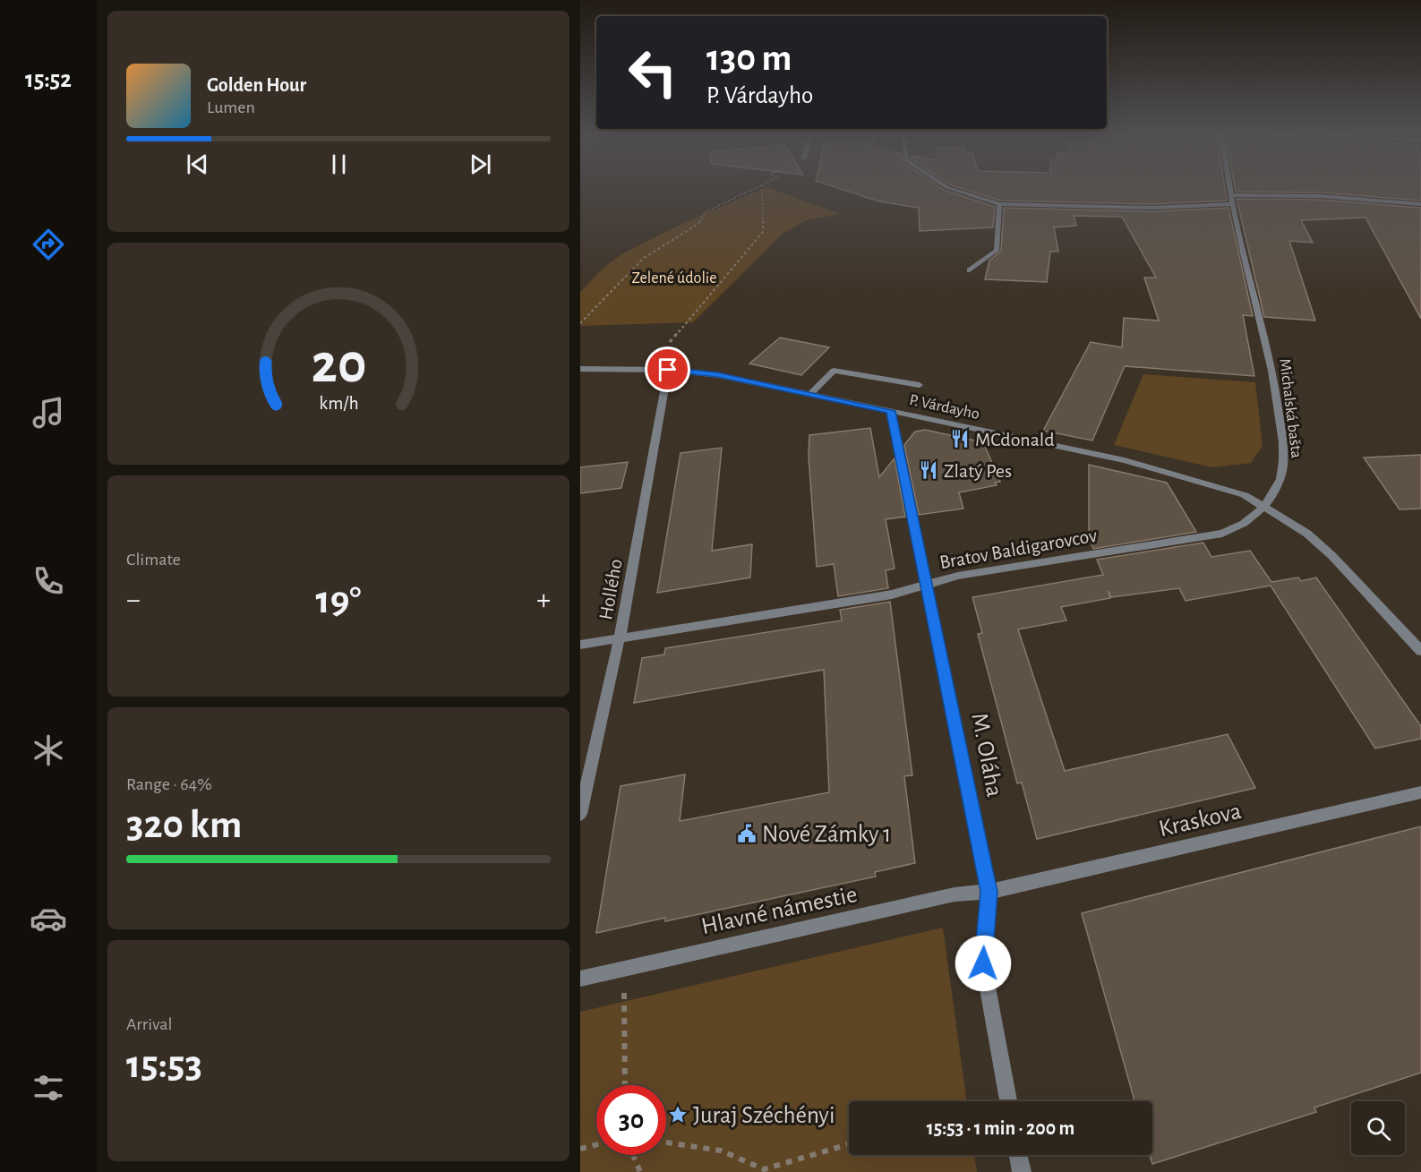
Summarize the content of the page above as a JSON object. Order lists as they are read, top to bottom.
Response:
{
  "streets": {
    "street": [
      "P. Várdayho",
      "Michalská bašta",
      "Bratov Baldigarovcov",
      "Hollého",
      "M. Oláha",
      "Kraskova",
      "Hlavné námestie"
    ]
  },
  "crossings": [
    ["P. Várdayho", "Michalská bašta"],
    ["P. Várdayho", "Bratov Baldigarovcov"],
    ["P. Várdayho", "Hollého"],
    ["P. Várdayho", "M. Oláha"],
    ["Michalská bašta", "Bratov Baldigarovcov"],
    ["Bratov Baldigarovcov", "Hollého"],
    ["Bratov Baldigarovcov", "M. Oláha"],
    ["M. Oláha", "Kraskova"],
    ["M. Oláha", "Hlavné námestie"],
    ["Kraskova", "Hlavné námestie"]
  ],
  "parks": ["Zelené údolie"],
  "places": {
    "restaurant": ["MCdonald", "Zlatý Pes"],
    "public building": ["Nové Zámky 1"],
    "place": ["Juraj Széchényi"]
  },
  "page": {
    "tabs": "15:52",
    "turn": ["130 m", "P. Várdayho"],
    "song": ["Golden Hour", "Lumen"],
    "tile": [
      "Climate",
      ["Range · 64%", "320 km"],
      ["Arrival", "15:53"]
    ],
    "heat": ["−", "19°", "+"],
    "limit": "30",
    "trip": "15:53 · 1 min · 200 m",
    "gauge": ["20", "km/h"]
  }
}
